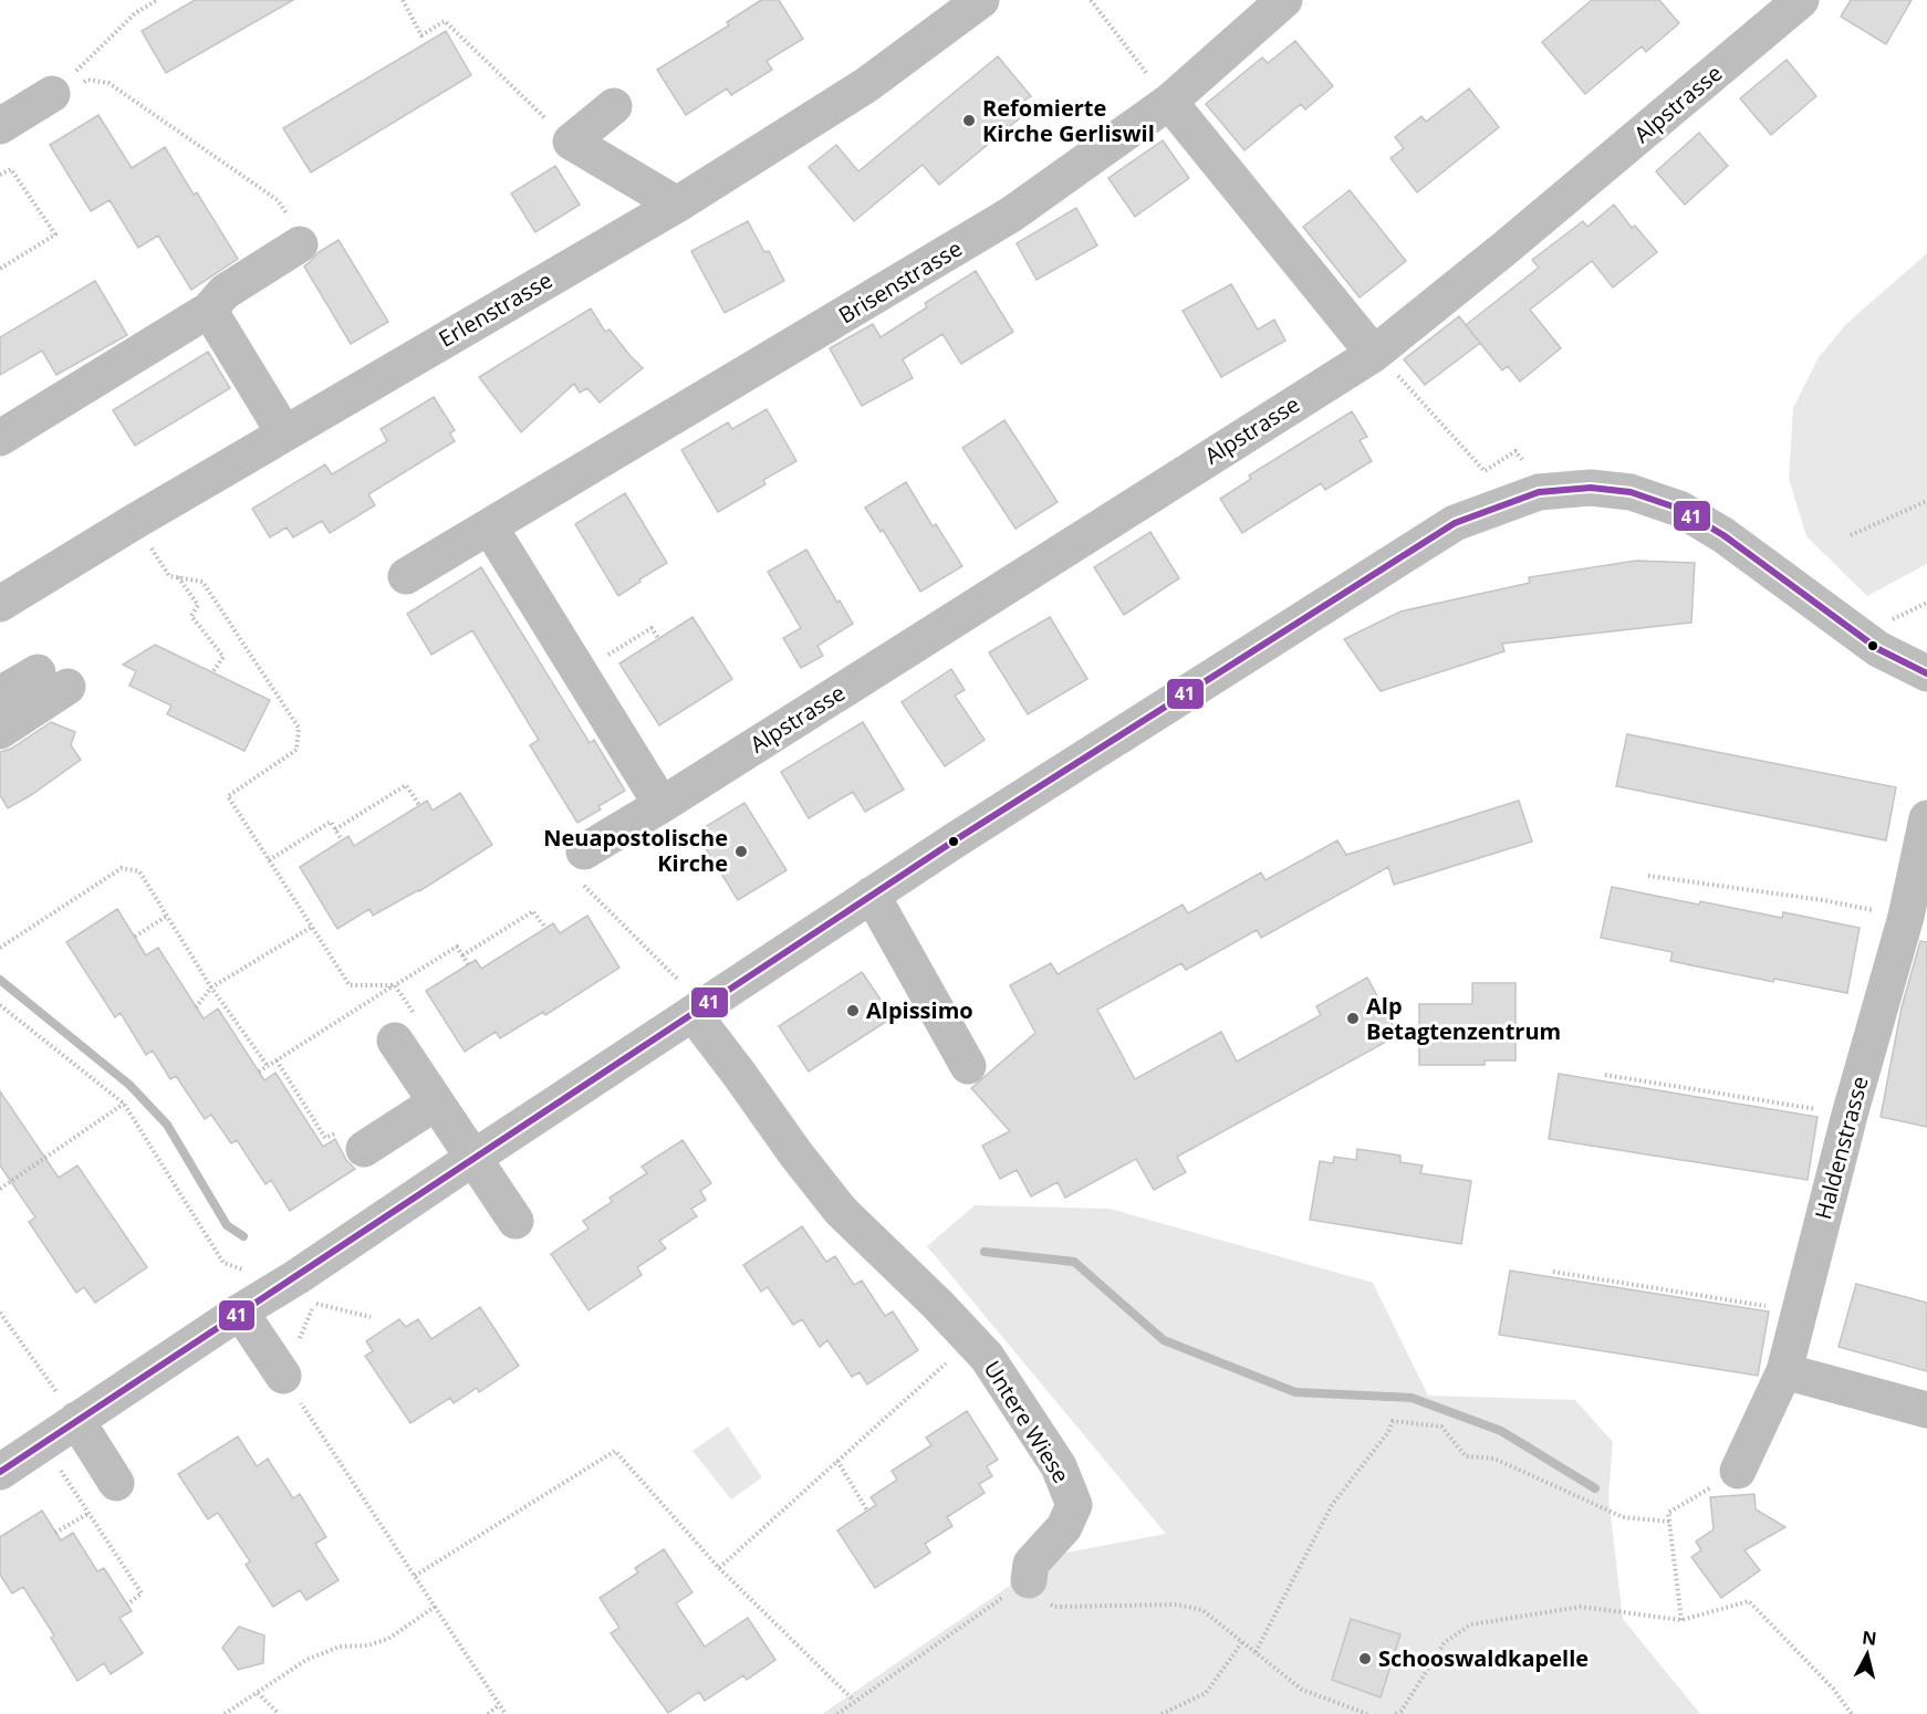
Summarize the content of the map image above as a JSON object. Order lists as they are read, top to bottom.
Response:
{
  "streets": {
    "street": [
      "Alpstrasse",
      "Brisenstrasse",
      "Erlenstrasse",
      "Haldenstrasse",
      "Untere Wiese"
    ]
  },
  "places": [
    "Refomierte Kirche Gerliswil",
    "Neuapostolische Kirche",
    "Alpissimo",
    "Alp Betagtenzentrum",
    "Schooswaldkapelle"
  ],
  "lines": ["transit line 41"],
  "north": "top"
}
